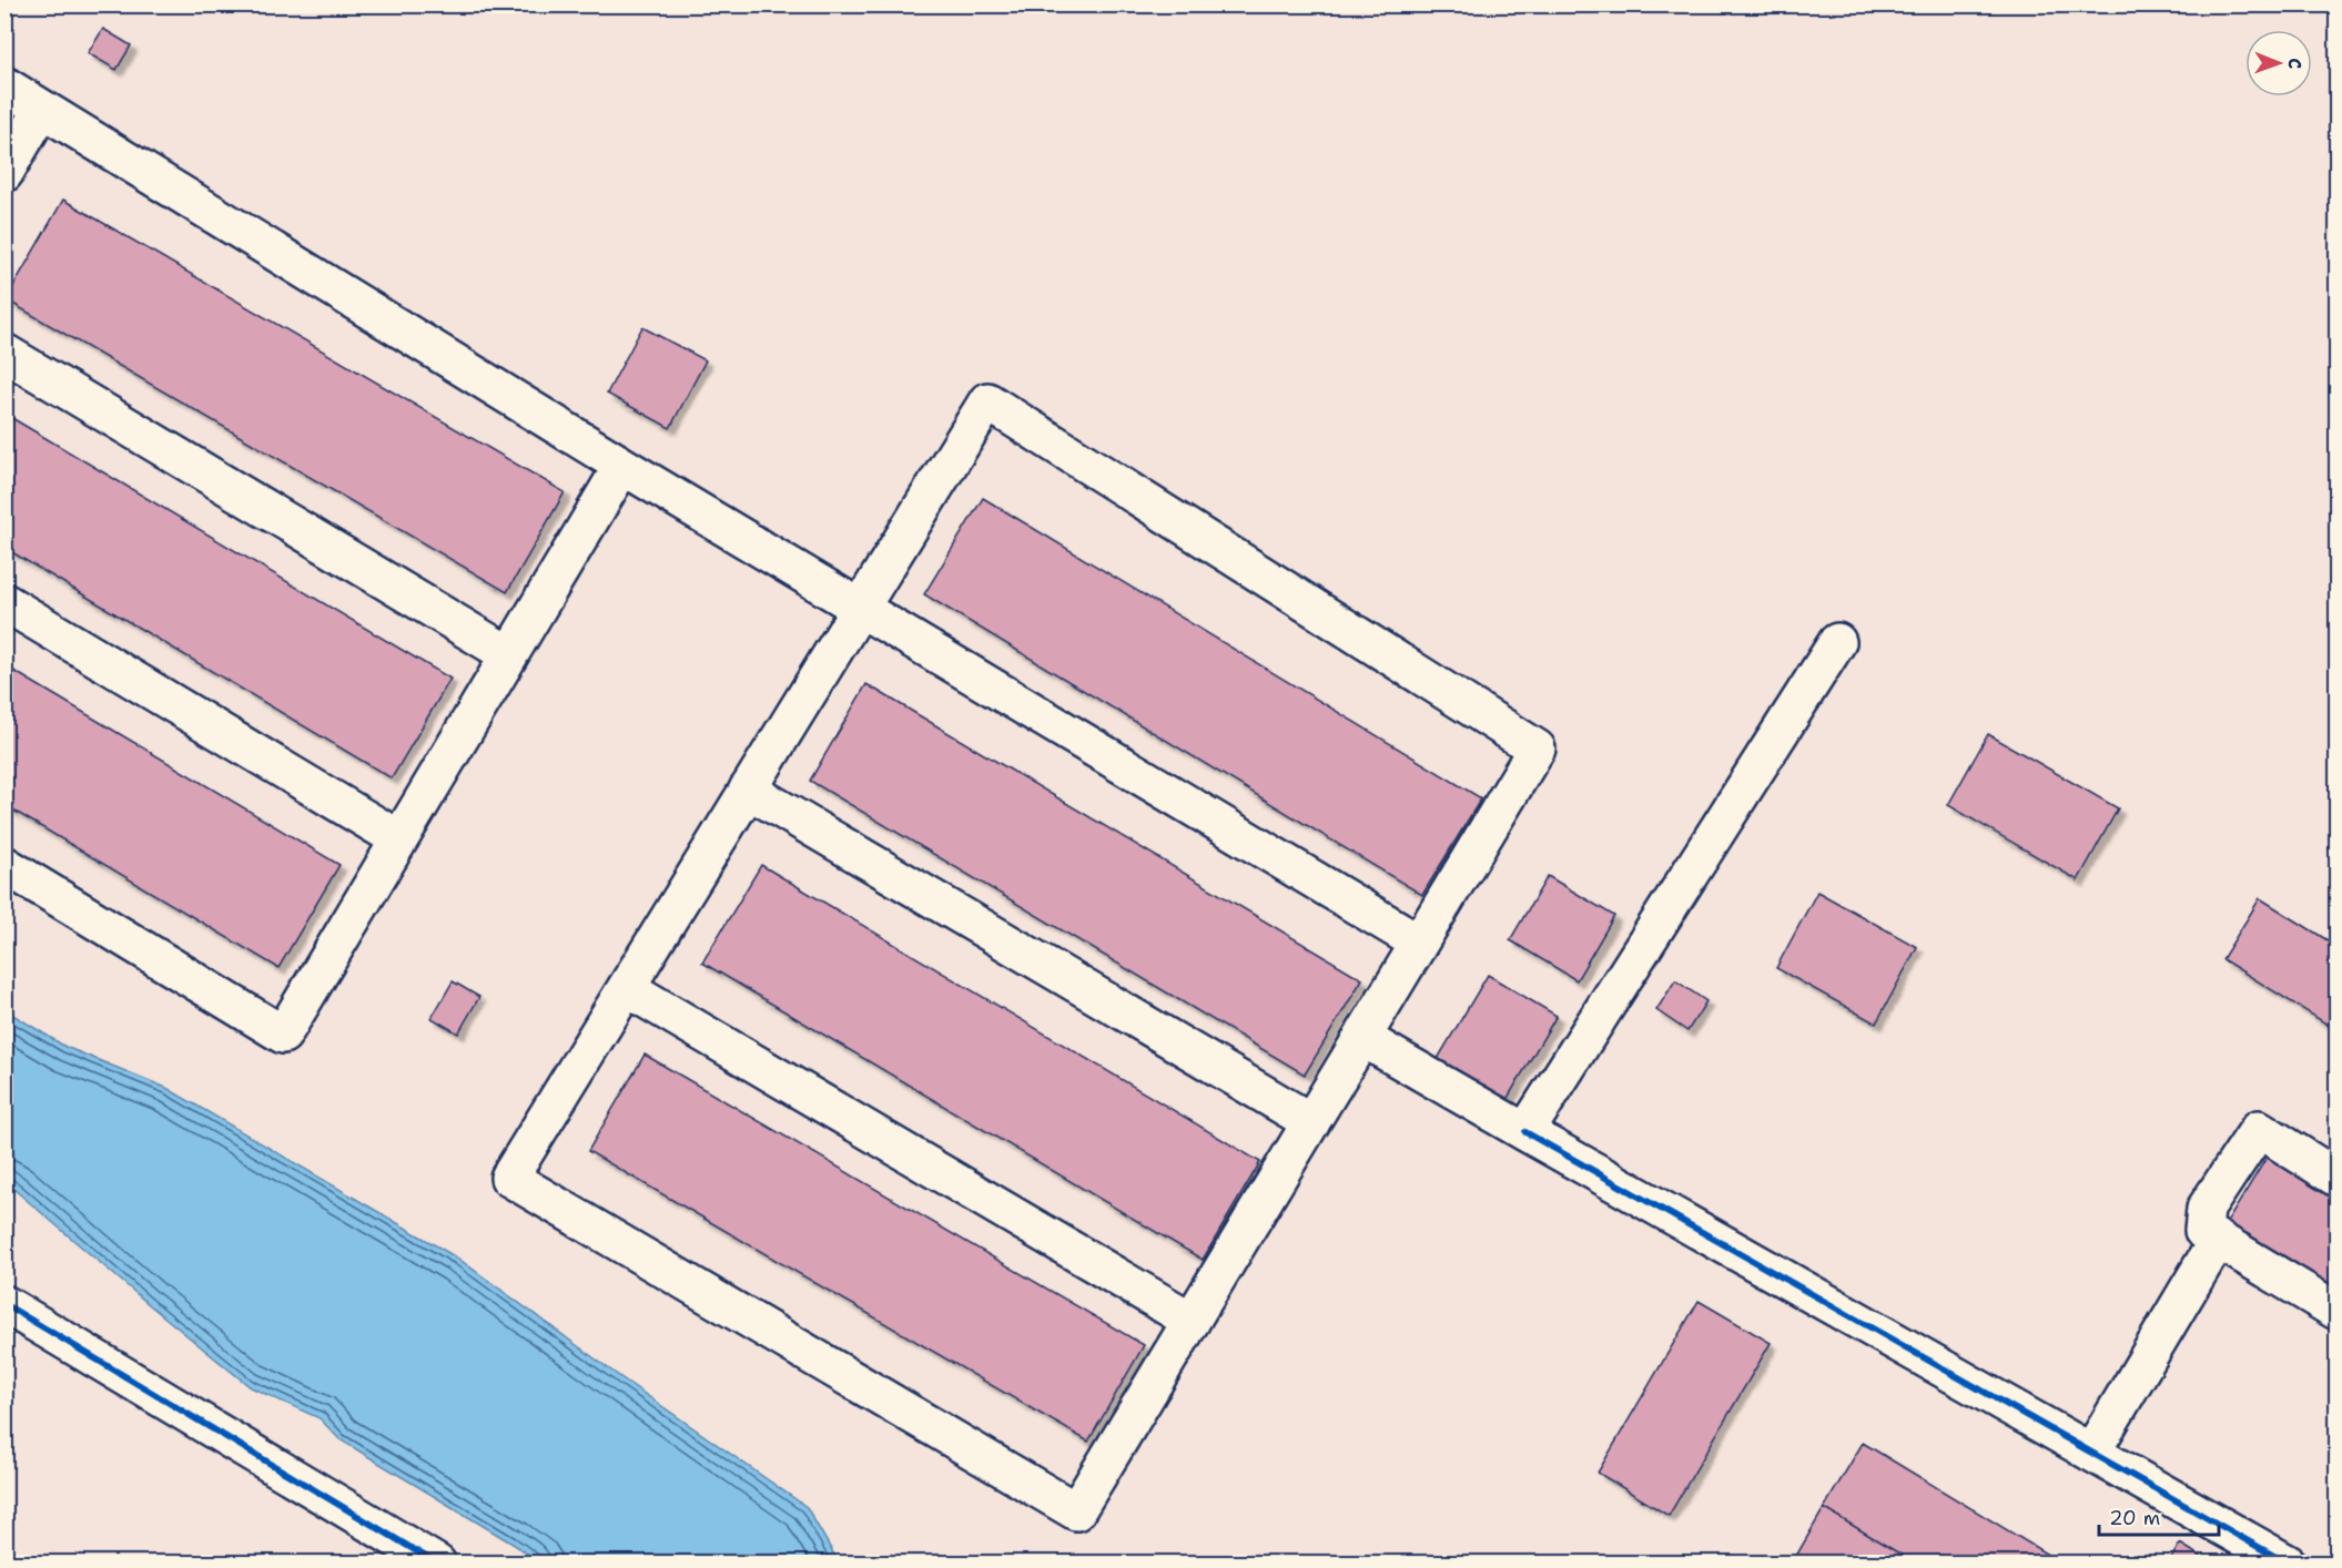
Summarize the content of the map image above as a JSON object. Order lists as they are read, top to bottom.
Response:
{
  "scale_bar": "20 m",
  "north": "right"
}
